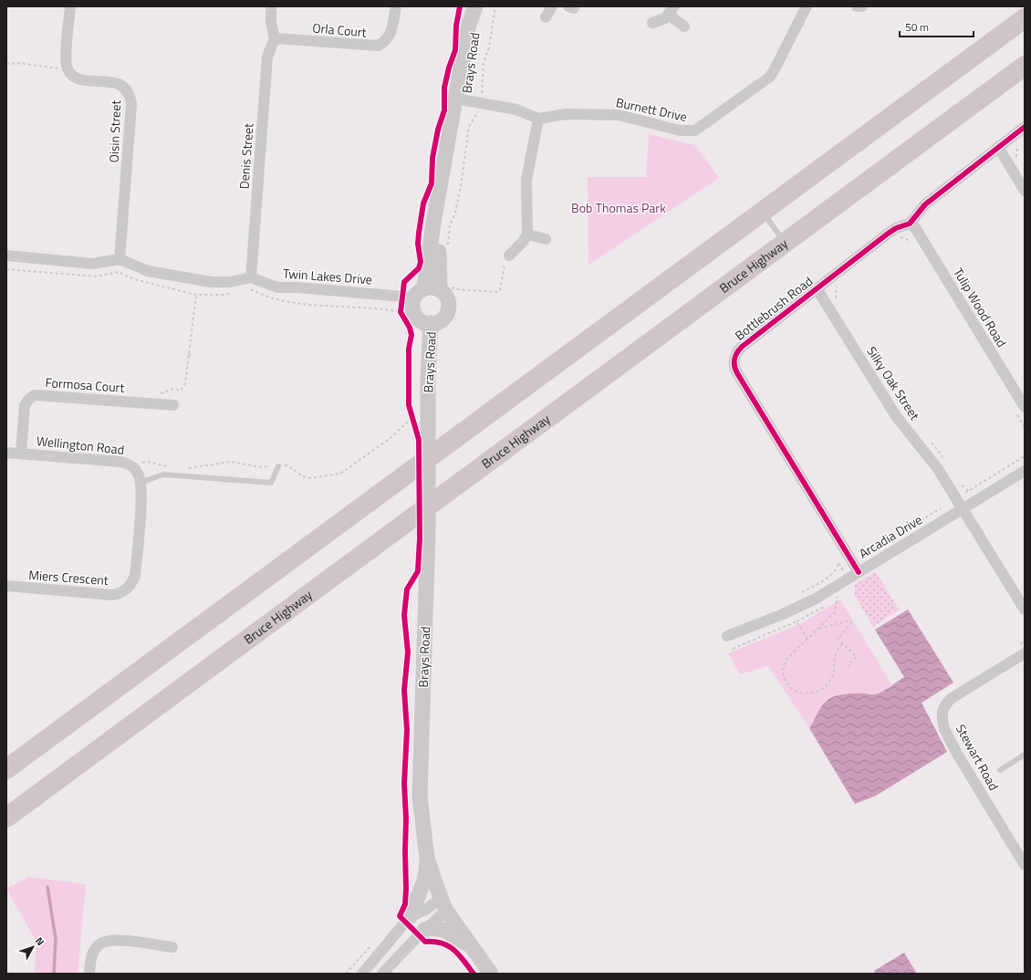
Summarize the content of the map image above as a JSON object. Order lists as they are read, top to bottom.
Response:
{
  "streets": {
    "highway": ["Bruce Highway"],
    "main road": ["Brays Road"],
    "street": [
      "Orla Court",
      "Burnett Drive",
      "Oisin Street",
      "Denis Street",
      "Twin Lakes Drive",
      "Tulip Wood Road",
      "Bottlebrush Road",
      "Silky Oak Street",
      "Formosa Court",
      "Wellington Road",
      "Arcadia Drive",
      "Miers Crescent",
      "Stewart Road"
    ]
  },
  "crossings": [
    ["Orla Court", "Denis Street"],
    ["Brays Road", "Twin Lakes Drive"],
    ["Denis Street", "Twin Lakes Drive"],
    ["Tulip Wood Road", "Bottlebrush Road"],
    ["Bottlebrush Road", "Silky Oak Street"],
    ["Bottlebrush Road", "Arcadia Drive"],
    ["Silky Oak Street", "Arcadia Drive"],
    ["Formosa Court", "Wellington Road"],
    ["Wellington Road", "Miers Crescent"]
  ],
  "parks": ["Bob Thomas Park"],
  "scale_bar": "50 m",
  "north": "top right"
}
